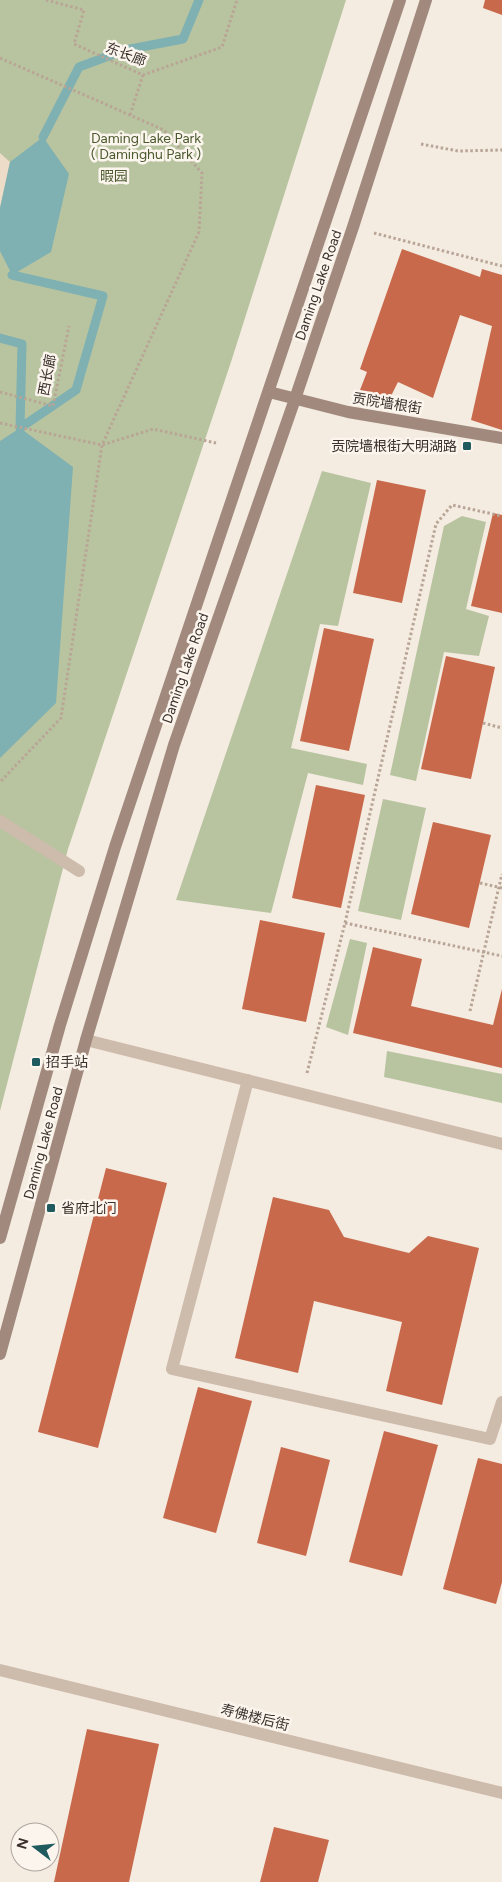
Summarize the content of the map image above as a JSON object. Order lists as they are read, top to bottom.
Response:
{
  "streets": {
    "main road": ["Daming Lake Road", "贡院墙根街"],
    "street": ["寿佛楼后街"],
    "path": ["东长廊", "西长廊"]
  },
  "crossings": [
    ["Daming Lake Road", "贡院墙根街"]
  ],
  "parks": ["Daming Lake Park ( Daminghu Park )", "暇园"],
  "places": {
    "transit": ["贡院墙根街大明湖路", "招手站", "省府北门"]
  },
  "north": "left"
}
